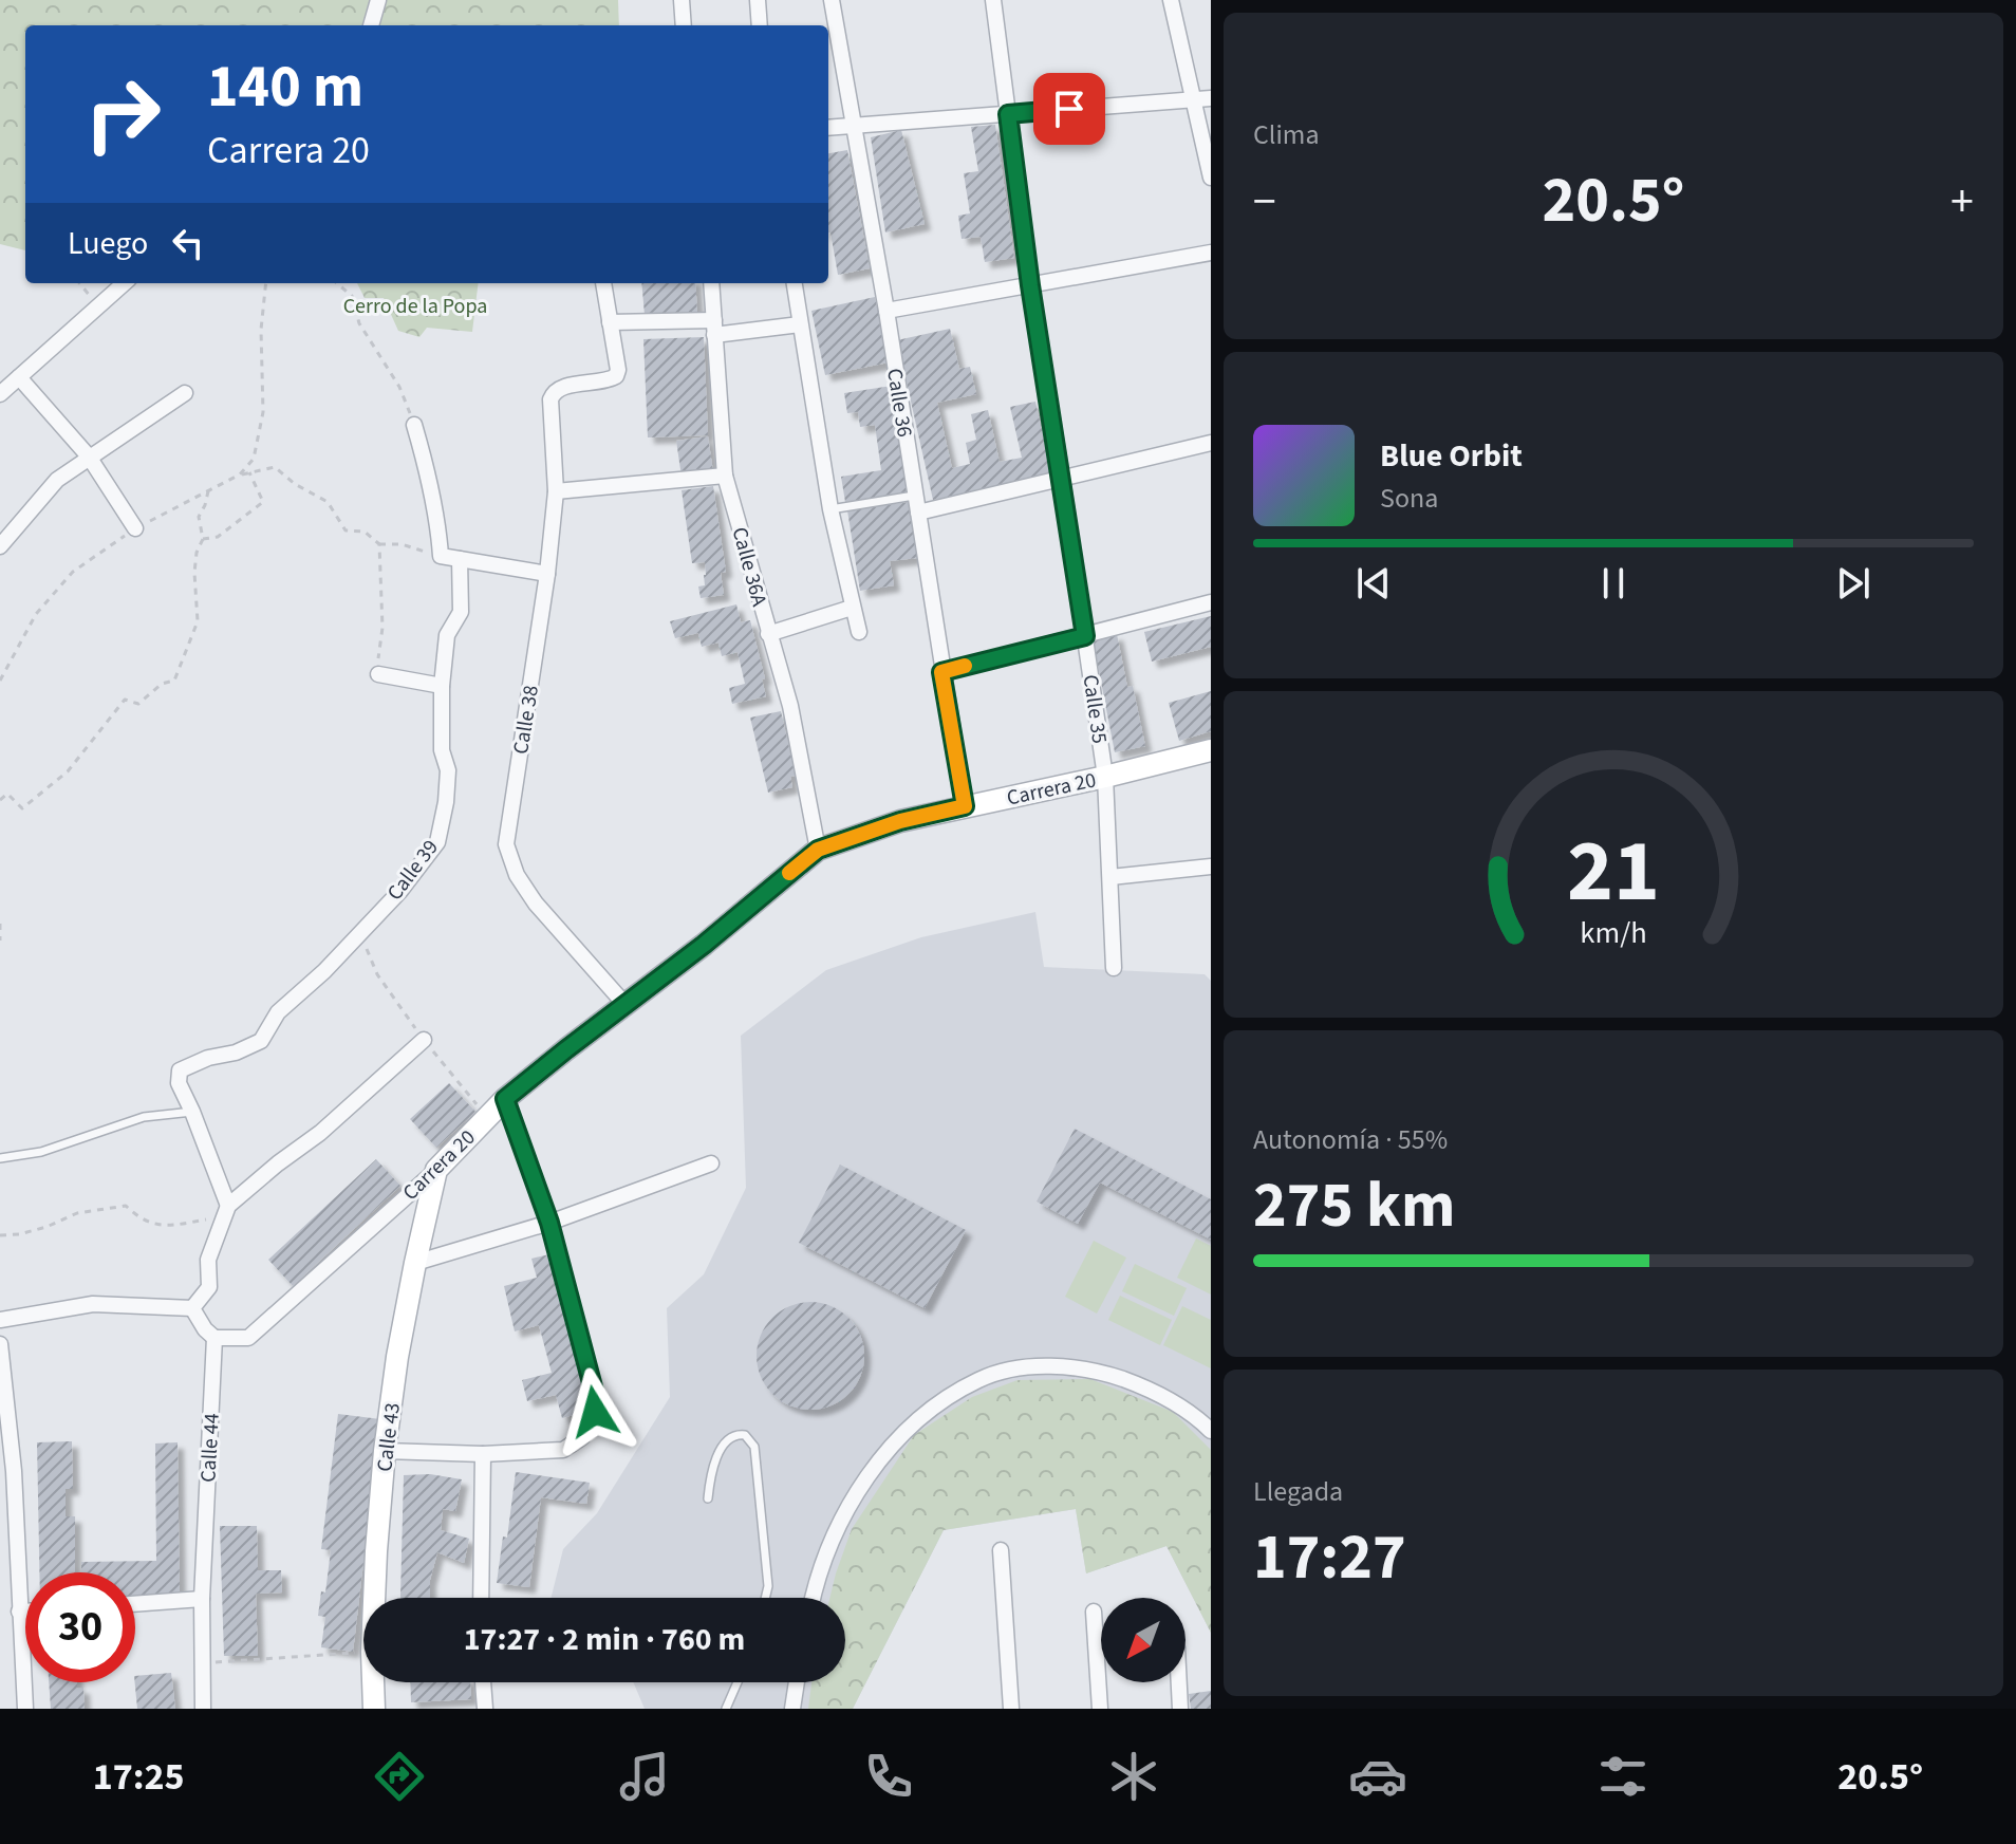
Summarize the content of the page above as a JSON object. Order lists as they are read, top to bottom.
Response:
{
  "streets": {
    "street": [
      "Calle 36",
      "Calle 36A",
      "Calle 35",
      "Calle 38",
      "Carrera 20",
      "Calle 39",
      "Calle 43",
      "Calle 44"
    ]
  },
  "crossings": [
    ["Calle 36", "Carrera 20"],
    ["Calle 36A", "Carrera 20"],
    ["Calle 35", "Carrera 20"],
    ["Calle 38", "Carrera 20"],
    ["Carrera 20", "Calle 43"],
    ["Carrera 20", "Calle 44"]
  ],
  "parks": ["Cerro de la Popa"],
  "north": "bottom left",
  "page": {
    "tile": [
      "Clima",
      ["Autonomía · 55%", "275 km"],
      ["Llegada", "17:27"]
    ],
    "turn": ["140 m", "Carrera 20"],
    "heat": ["−", "20.5°", "+"],
    "then": "Luego",
    "song": ["Blue Orbit", "Sona"],
    "limit": "30",
    "trip": "17:27 · 2 min · 760 m",
    "tabs": ["17:25", "20.5°"],
    "gauge": ["21", "km/h"]
  }
}
